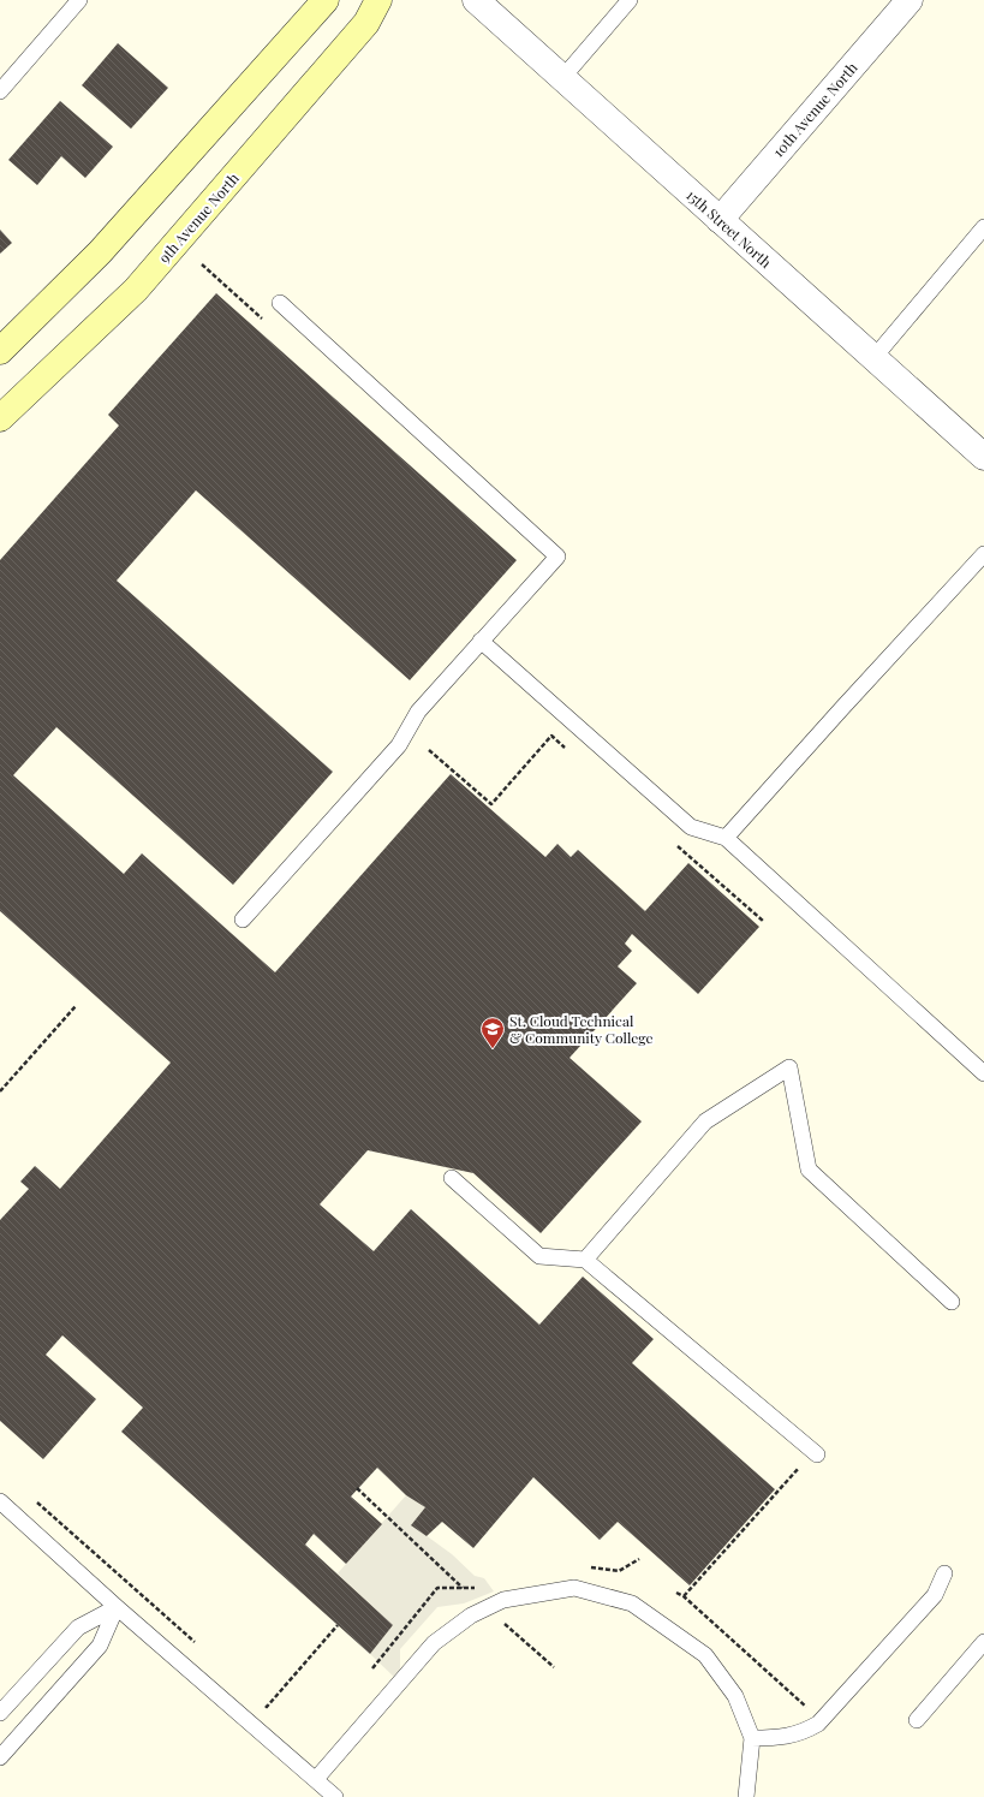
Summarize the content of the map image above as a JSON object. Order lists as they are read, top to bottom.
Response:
{
  "streets": {
    "main road": ["9th Avenue North"],
    "street": ["10th Avenue North", "15th Street North"]
  },
  "crossings": [
    ["10th Avenue North", "15th Street North"]
  ],
  "places": {
    "school or university": ["St. Cloud Technical & Community College"]
  }
}
